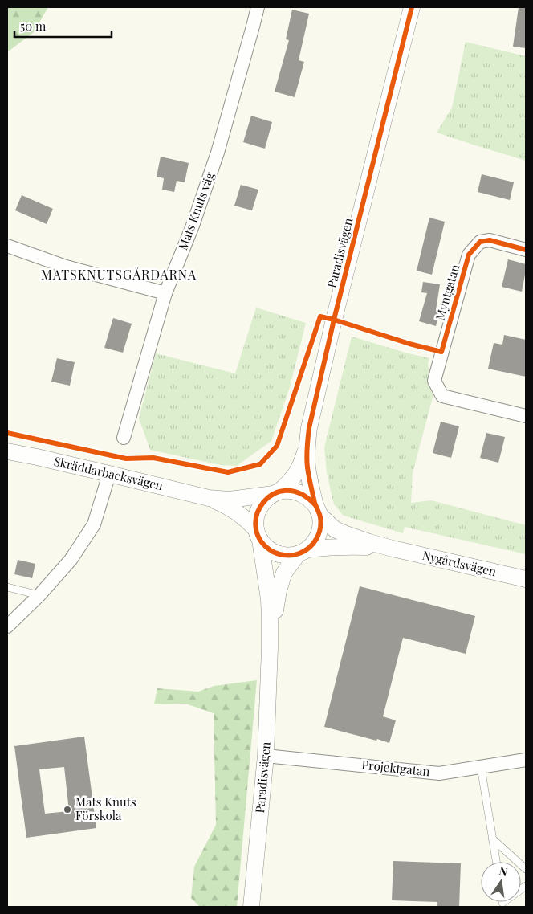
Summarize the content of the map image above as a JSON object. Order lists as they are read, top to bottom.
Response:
{
  "streets": {
    "street": [
      "Mats Knuts väg",
      "Paradisvägen",
      "Myntgatan",
      "Skräddarbacksvägen",
      "Nygårdsvägen",
      "Projektgatan"
    ]
  },
  "crossings": [
    ["Paradisvägen", "Skräddarbacksvägen"],
    ["Paradisvägen", "Nygårdsvägen"],
    ["Paradisvägen", "Projektgatan"],
    ["Skräddarbacksvägen", "Nygårdsvägen"]
  ],
  "districts": ["MATSKNUTSGÅRDARNA"],
  "places": ["Mats Knuts Förskola"],
  "scale_bar": "50 m",
  "north": "top"
}
